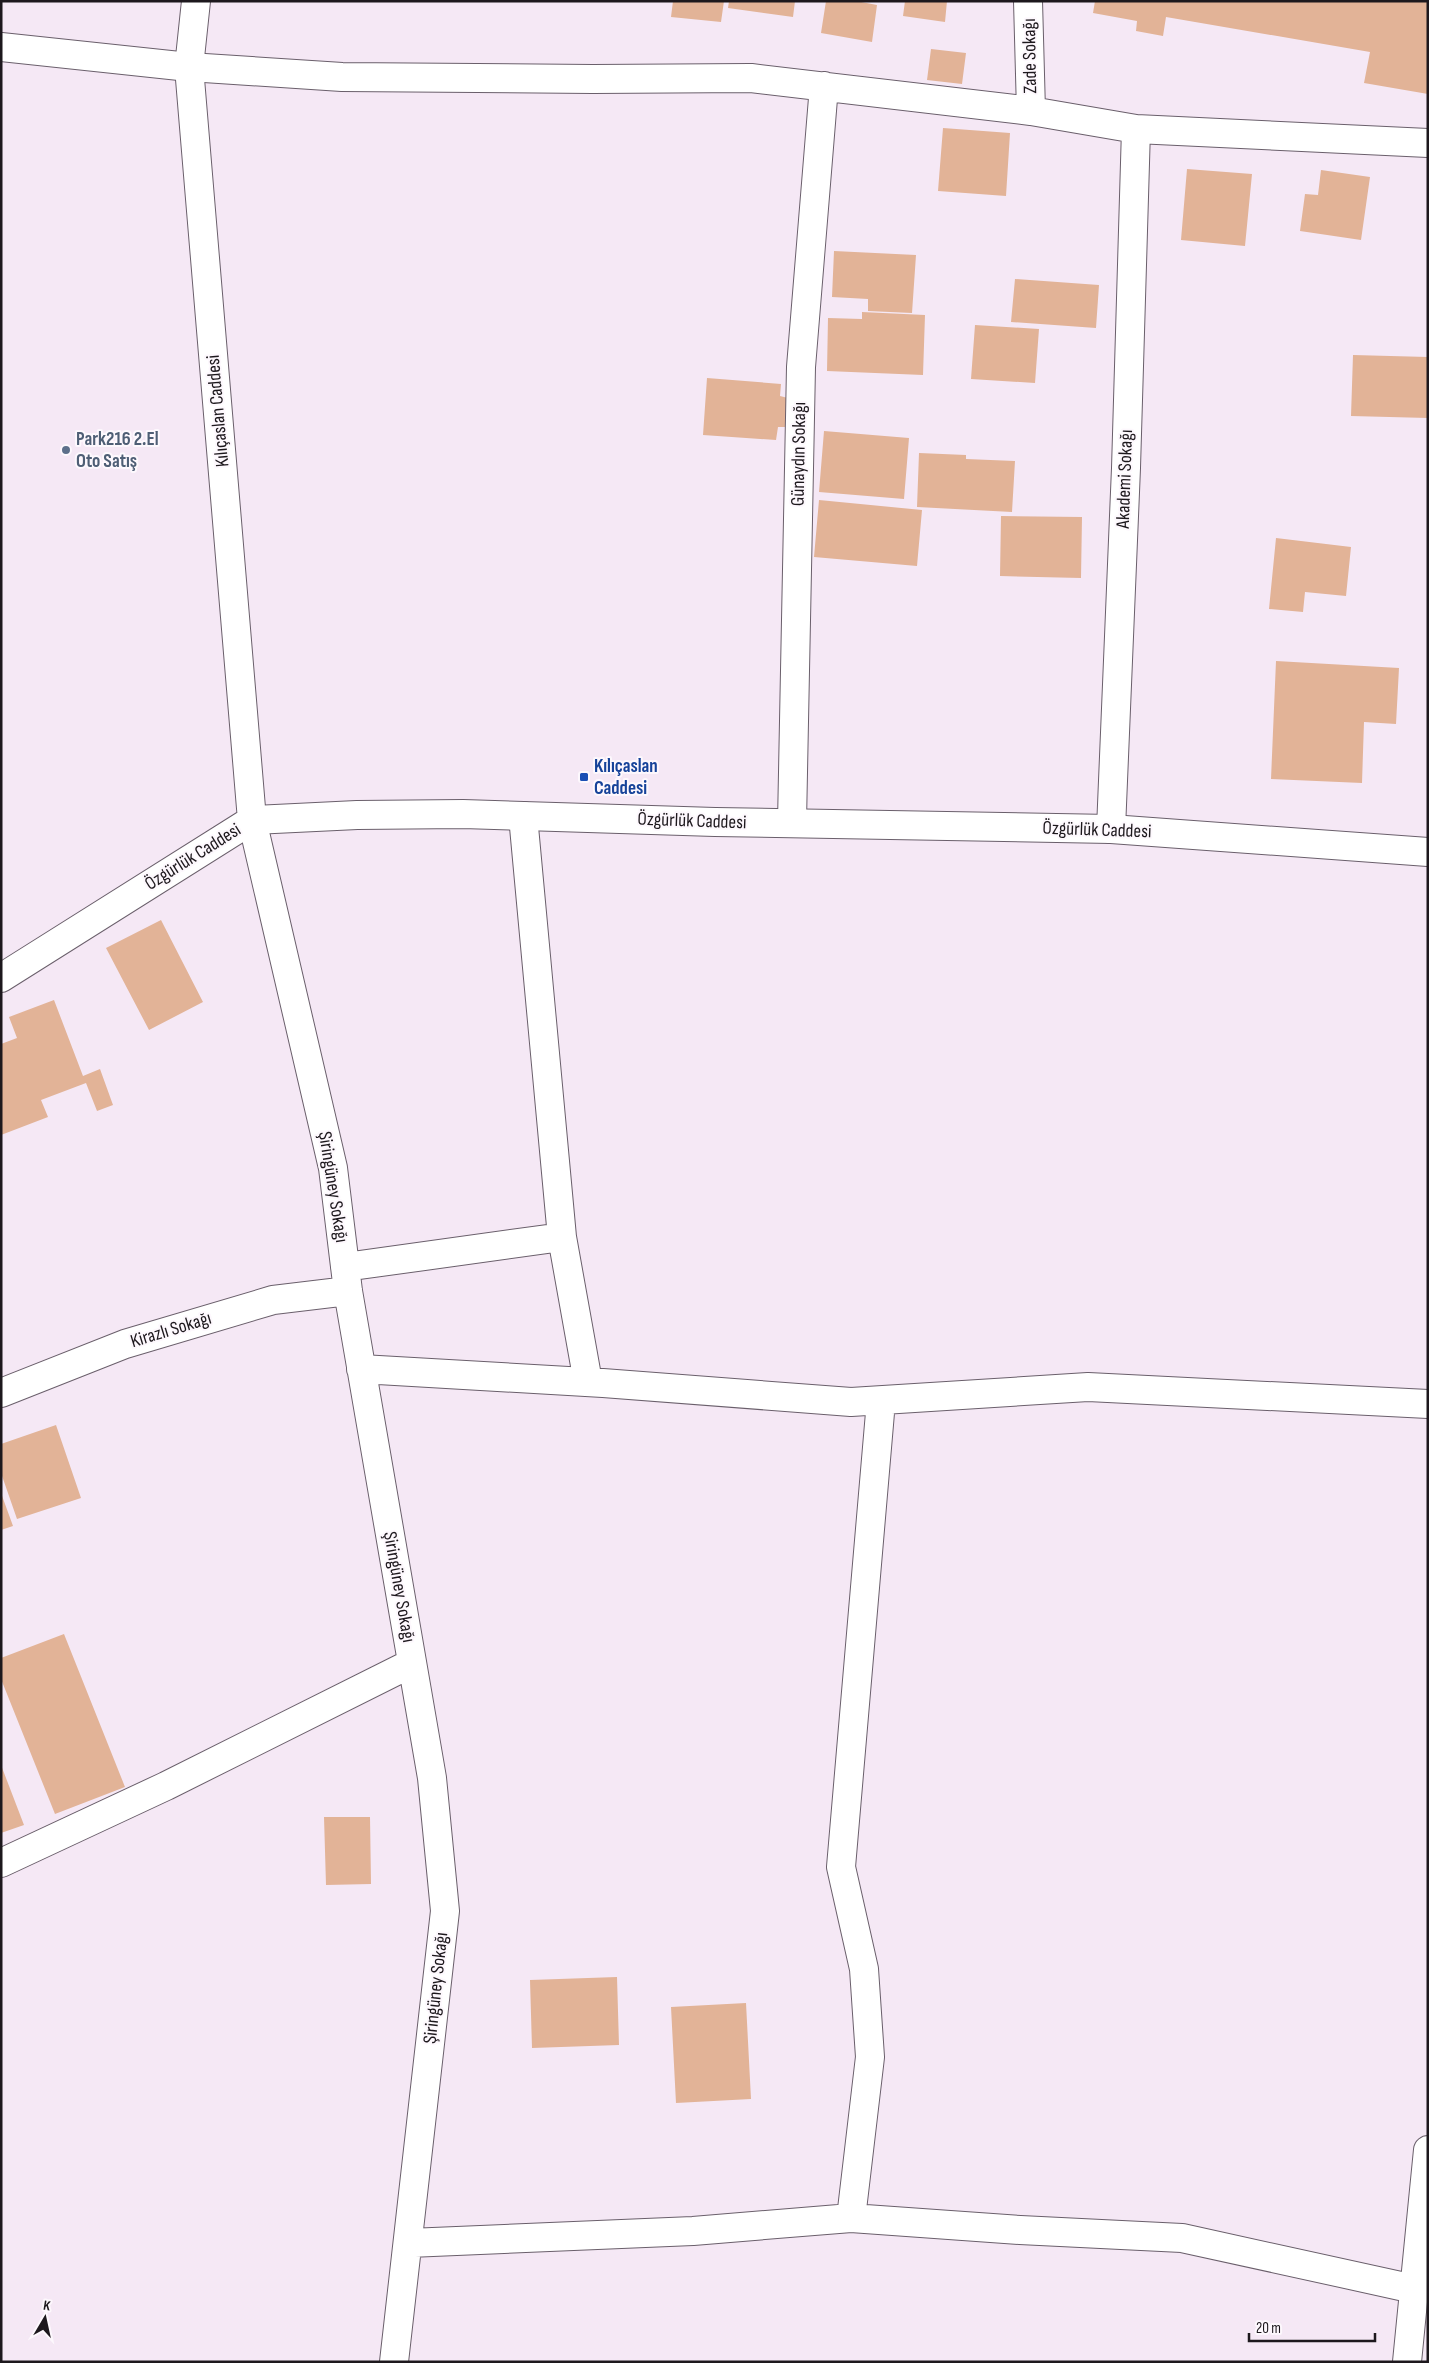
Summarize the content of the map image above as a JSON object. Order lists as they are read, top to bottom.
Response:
{
  "streets": {
    "street": [
      "Zade Sokağı",
      "Kılıçaslan Caddesi",
      "Günaydın Sokağı",
      "Akademi Sokağı",
      "Özgürlük Caddesi",
      "Şiringüney Sokağı",
      "Kirazlı Sokağı"
    ]
  },
  "crossings": [
    ["Kılıçaslan Caddesi", "Özgürlük Caddesi"],
    ["Kılıçaslan Caddesi", "Şiringüney Sokağı"],
    ["Günaydın Sokağı", "Özgürlük Caddesi"],
    ["Akademi Sokağı", "Özgürlük Caddesi"],
    ["Özgürlük Caddesi", "Şiringüney Sokağı"],
    ["Şiringüney Sokağı", "Kirazlı Sokağı"]
  ],
  "places": {
    "other": ["Park216 2.El Oto Satış"],
    "transit": ["Kılıçaslan Caddesi"]
  },
  "scale_bar": "20 m",
  "north": "top"
}
